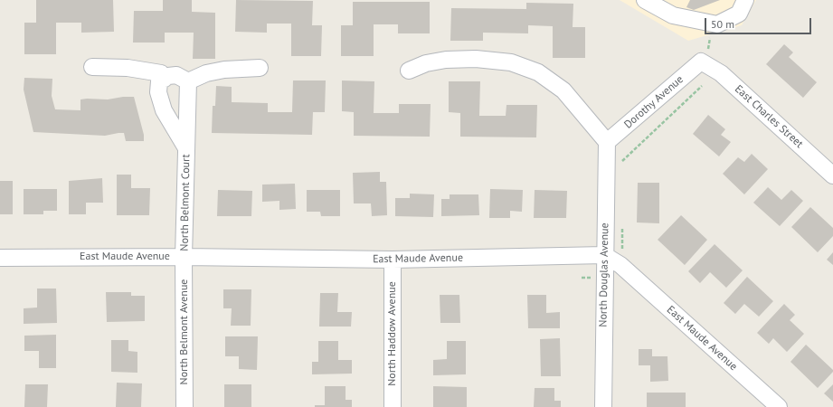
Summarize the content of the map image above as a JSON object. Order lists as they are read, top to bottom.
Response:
{
  "streets": {
    "street": [
      "Dorothy Avenue",
      "East Charles Street",
      "North Belmont Court",
      "East Maude Avenue",
      "North Douglas Avenue",
      "North Belmont Avenue",
      "North Haddow Avenue"
    ]
  },
  "crossings": [
    ["Dorothy Avenue", "East Charles Street"],
    ["Dorothy Avenue", "North Douglas Avenue"],
    ["North Belmont Court", "East Maude Avenue"],
    ["North Belmont Court", "North Belmont Avenue"],
    ["East Maude Avenue", "North Douglas Avenue"],
    ["East Maude Avenue", "North Belmont Avenue"],
    ["East Maude Avenue", "North Haddow Avenue"]
  ],
  "scale_bar": "50 m"
}
